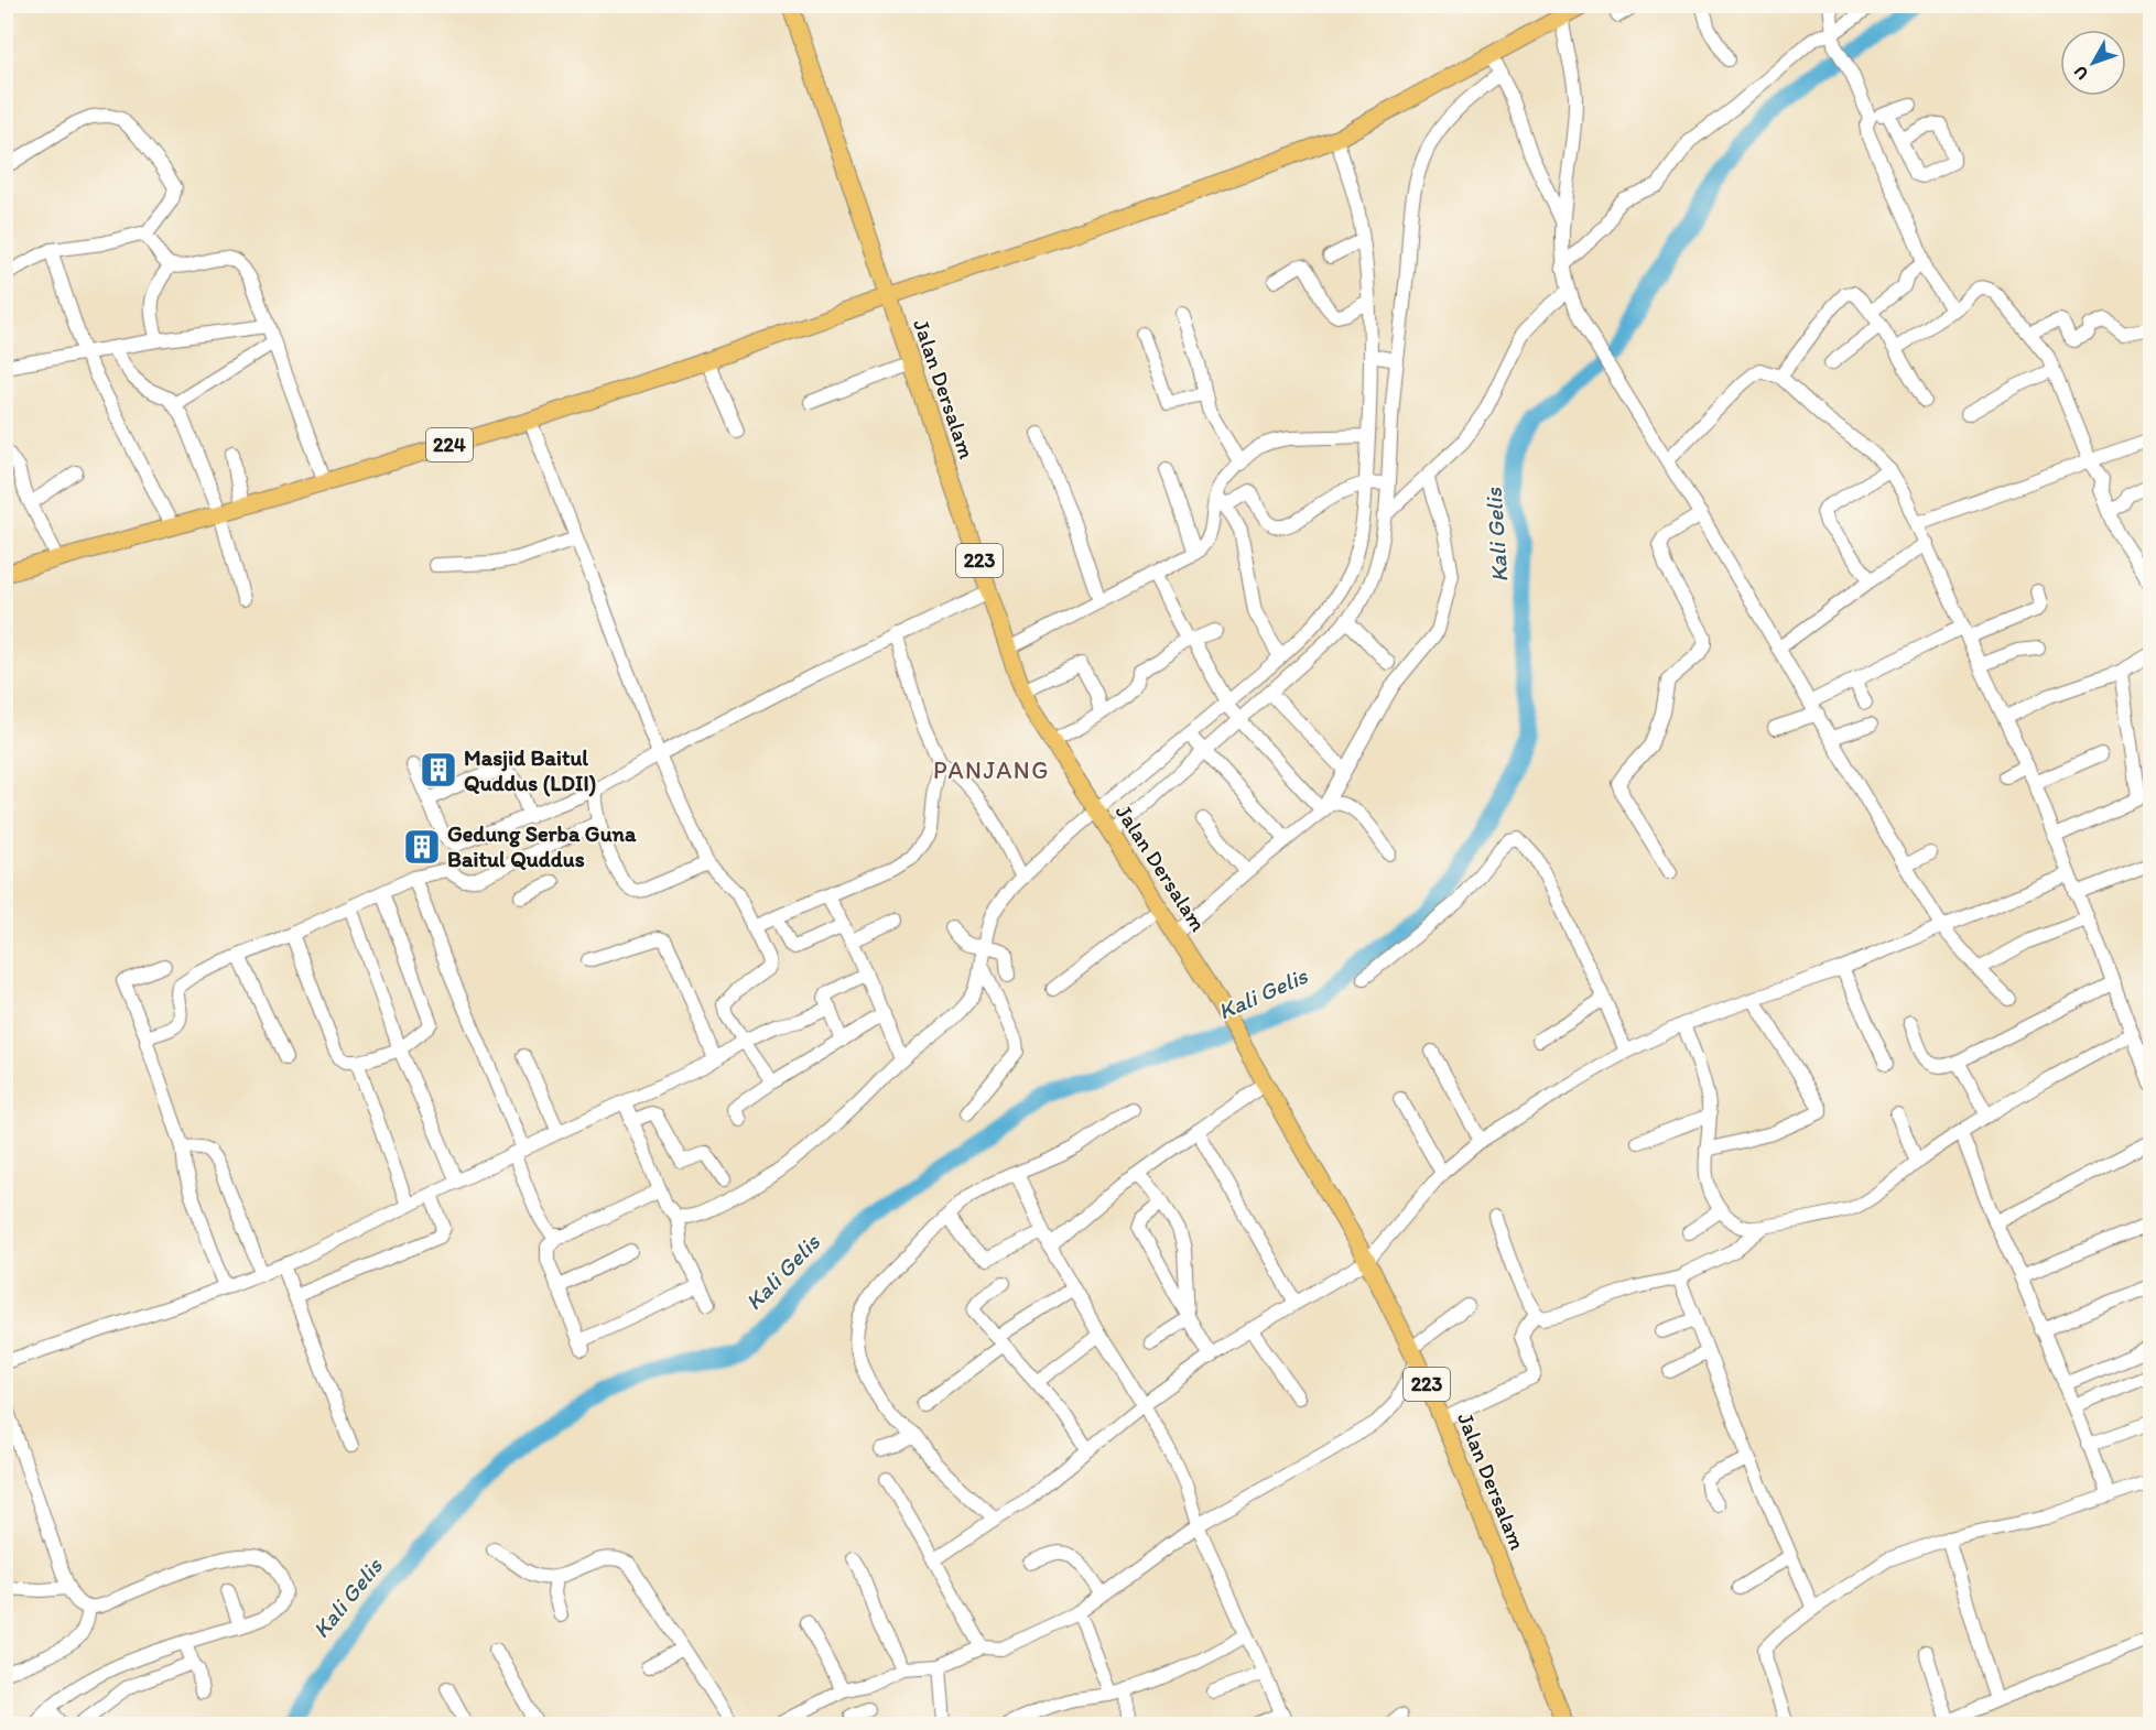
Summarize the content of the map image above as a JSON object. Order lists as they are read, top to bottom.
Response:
{
  "streets": {
    "main road": ["Jalan Dersalam", "224", "223"]
  },
  "crossings": [
    ["Jalan Dersalam", "224"]
  ],
  "districts": ["PANJANG"],
  "water": ["Kali Gelis"],
  "places": {
    "building": ["Masjid Baitul Quddus (LDII)", "Gedung Serba Guna Baitul Quddus"]
  },
  "north": "bottom left"
}
